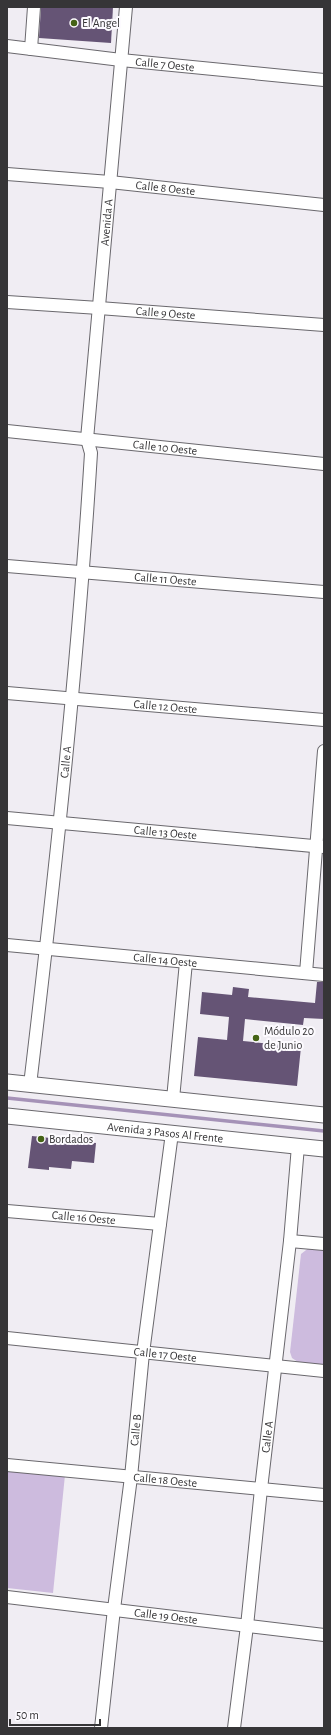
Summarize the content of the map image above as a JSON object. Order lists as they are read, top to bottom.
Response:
{
  "streets": {
    "main road": ["Avenida 3 Pasos Al Frente"],
    "street": [
      "Calle 7 Oeste",
      "Calle 8 Oeste",
      "Avenida A",
      "Calle 9 Oeste",
      "Calle 10 Oeste",
      "Calle 11 Oeste",
      "Calle 12 Oeste",
      "Calle A",
      "Calle 13 Oeste",
      "Calle 14 Oeste",
      "Calle 16 Oeste",
      "Calle 17 Oeste",
      "Calle B",
      "Calle 18 Oeste",
      "Calle 19 Oeste"
    ]
  },
  "crossings": [
    ["Calle 7 Oeste", "Avenida A"],
    ["Calle 8 Oeste", "Avenida A"],
    ["Avenida A", "Calle 9 Oeste"],
    ["Avenida A", "Calle 10 Oeste"],
    ["Avenida A", "Calle A"],
    ["Calle 10 Oeste", "Calle A"],
    ["Calle 11 Oeste", "Calle A"],
    ["Calle 12 Oeste", "Calle A"],
    ["Calle A", "Calle 13 Oeste"],
    ["Calle A", "Calle 14 Oeste"],
    ["Calle A", "Avenida 3 Pasos Al Frente"],
    ["Calle A", "Calle 17 Oeste"],
    ["Calle A", "Calle 18 Oeste"],
    ["Calle A", "Calle 19 Oeste"],
    ["Avenida 3 Pasos Al Frente", "Calle B"],
    ["Calle 16 Oeste", "Calle B"],
    ["Calle 17 Oeste", "Calle B"],
    ["Calle B", "Calle 18 Oeste"],
    ["Calle B", "Calle 19 Oeste"]
  ],
  "places": ["El Angel", "Módulo 20 de Junio", "Bordados"],
  "scale_bar": "50 m"
}
